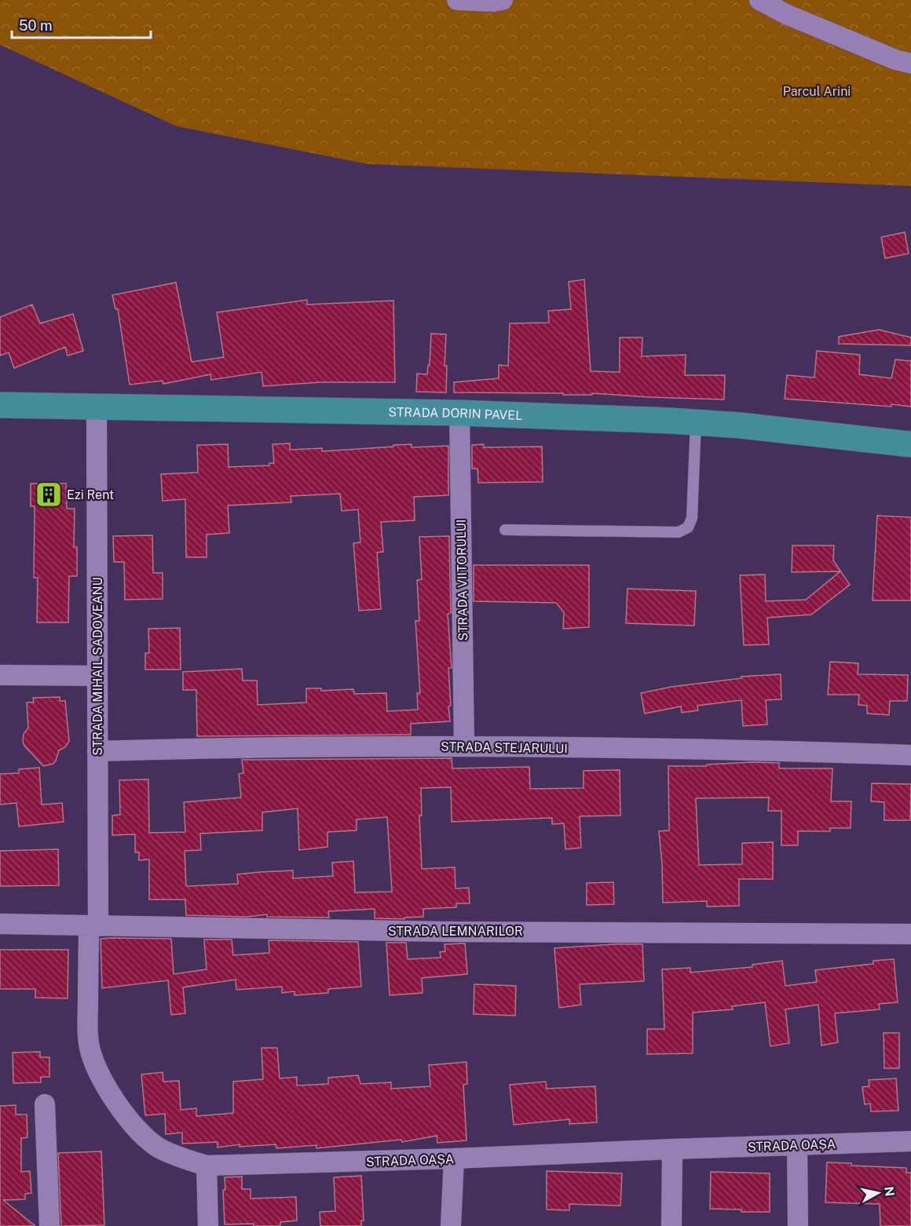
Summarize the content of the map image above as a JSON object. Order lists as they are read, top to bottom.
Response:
{
  "streets": {
    "main road": ["STRADA DORIN PAVEL"],
    "street": [
      "STRADA VIITORULUI",
      "STRADA MIHAIL SADOVEANU",
      "STRADA STEJARULUI",
      "STRADA LEMNARILOR",
      "STRADA OAȘA"
    ]
  },
  "crossings": [
    ["STRADA DORIN PAVEL", "STRADA VIITORULUI"],
    ["STRADA DORIN PAVEL", "STRADA MIHAIL SADOVEANU"],
    ["STRADA VIITORULUI", "STRADA STEJARULUI"],
    ["STRADA MIHAIL SADOVEANU", "STRADA STEJARULUI"],
    ["STRADA MIHAIL SADOVEANU", "STRADA LEMNARILOR"],
    ["STRADA MIHAIL SADOVEANU", "STRADA OAȘA"],
    ["STRADA LEMNARILOR", "STRADA OAȘA"]
  ],
  "parks": ["Parcul Arini"],
  "places": {
    "building": ["Ezi Rent"]
  },
  "scale_bar": "50 m",
  "north": "right"
}
